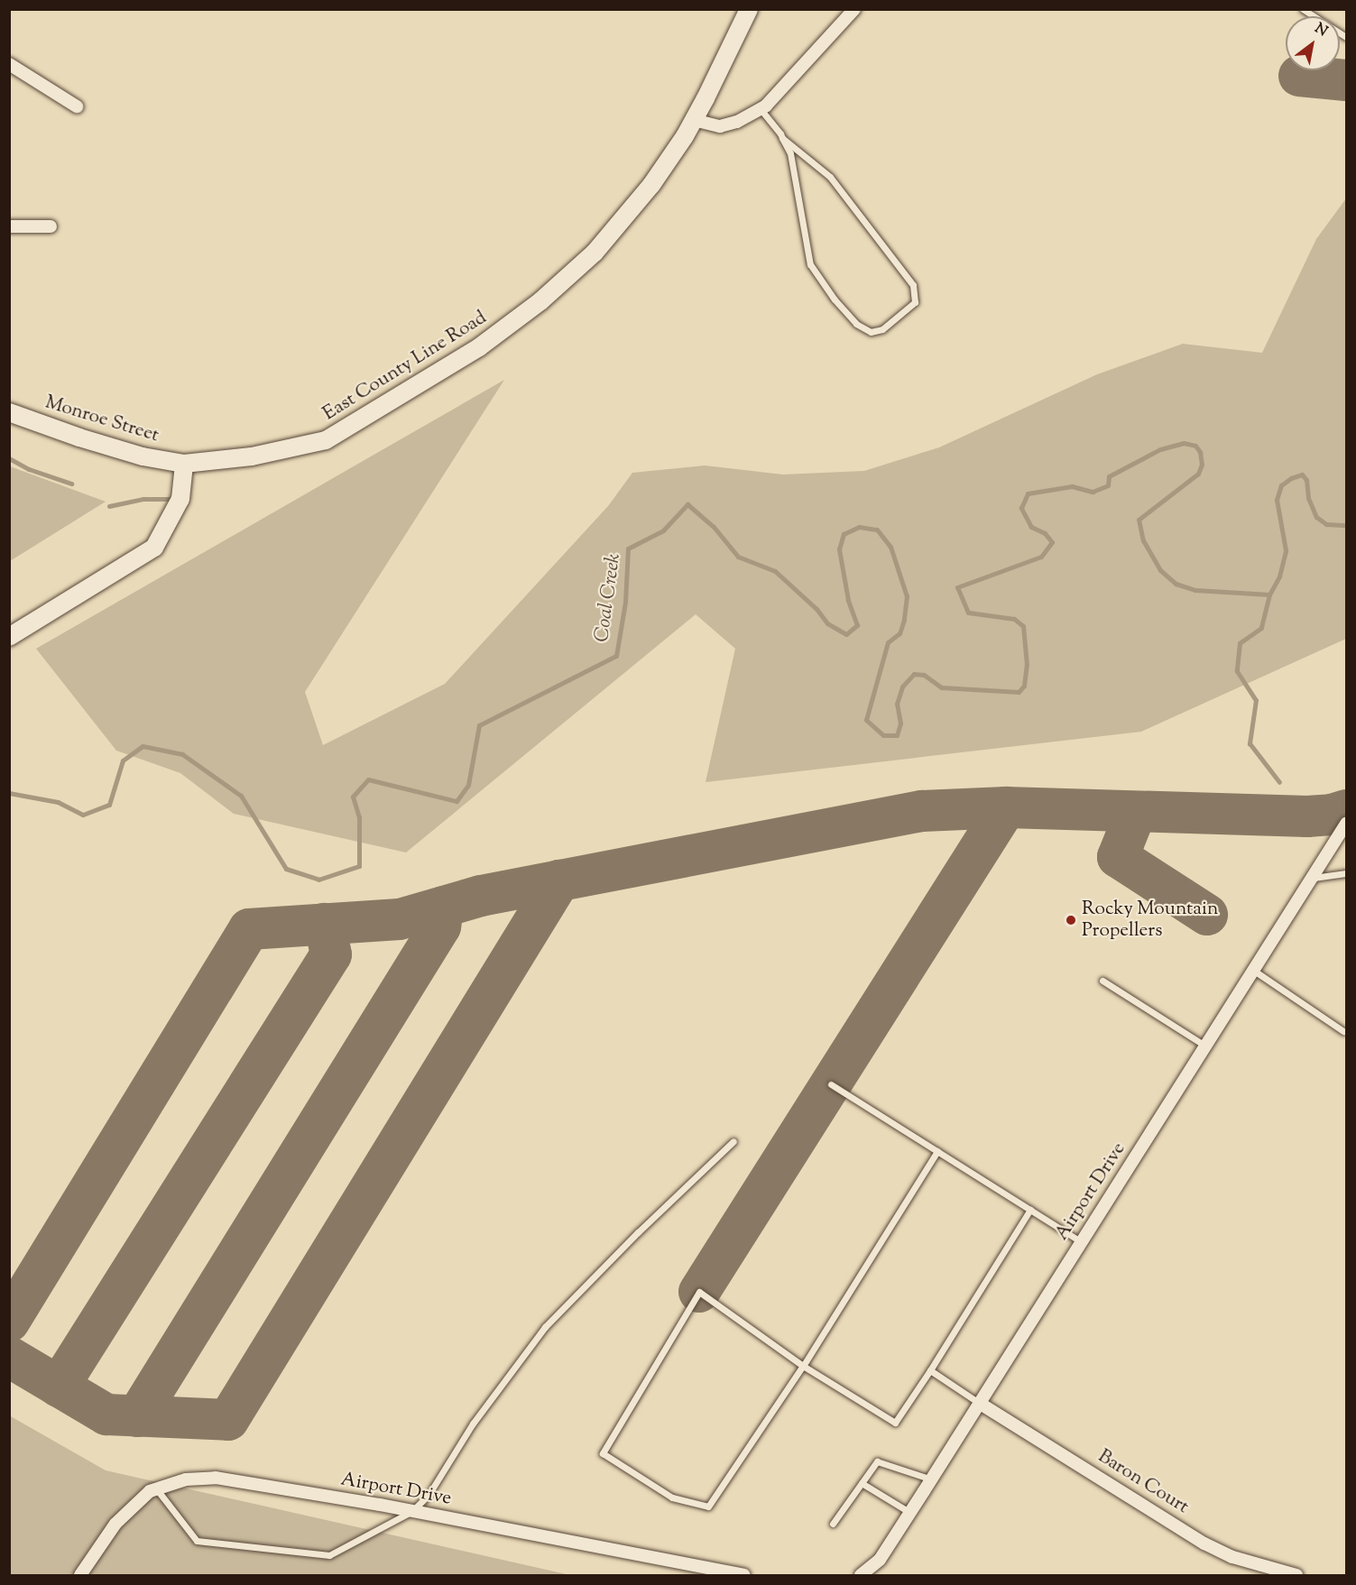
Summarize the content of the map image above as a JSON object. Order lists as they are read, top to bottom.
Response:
{
  "streets": {
    "main road": ["East County Line Road", "Monroe Street"],
    "street": ["Airport Drive", "Baron Court"]
  },
  "crossings": [
    ["East County Line Road", "Monroe Street"],
    ["Airport Drive", "Baron Court"]
  ],
  "water": ["Coal Creek"],
  "places": ["Rocky Mountain Propellers"],
  "north": "top right"
}
